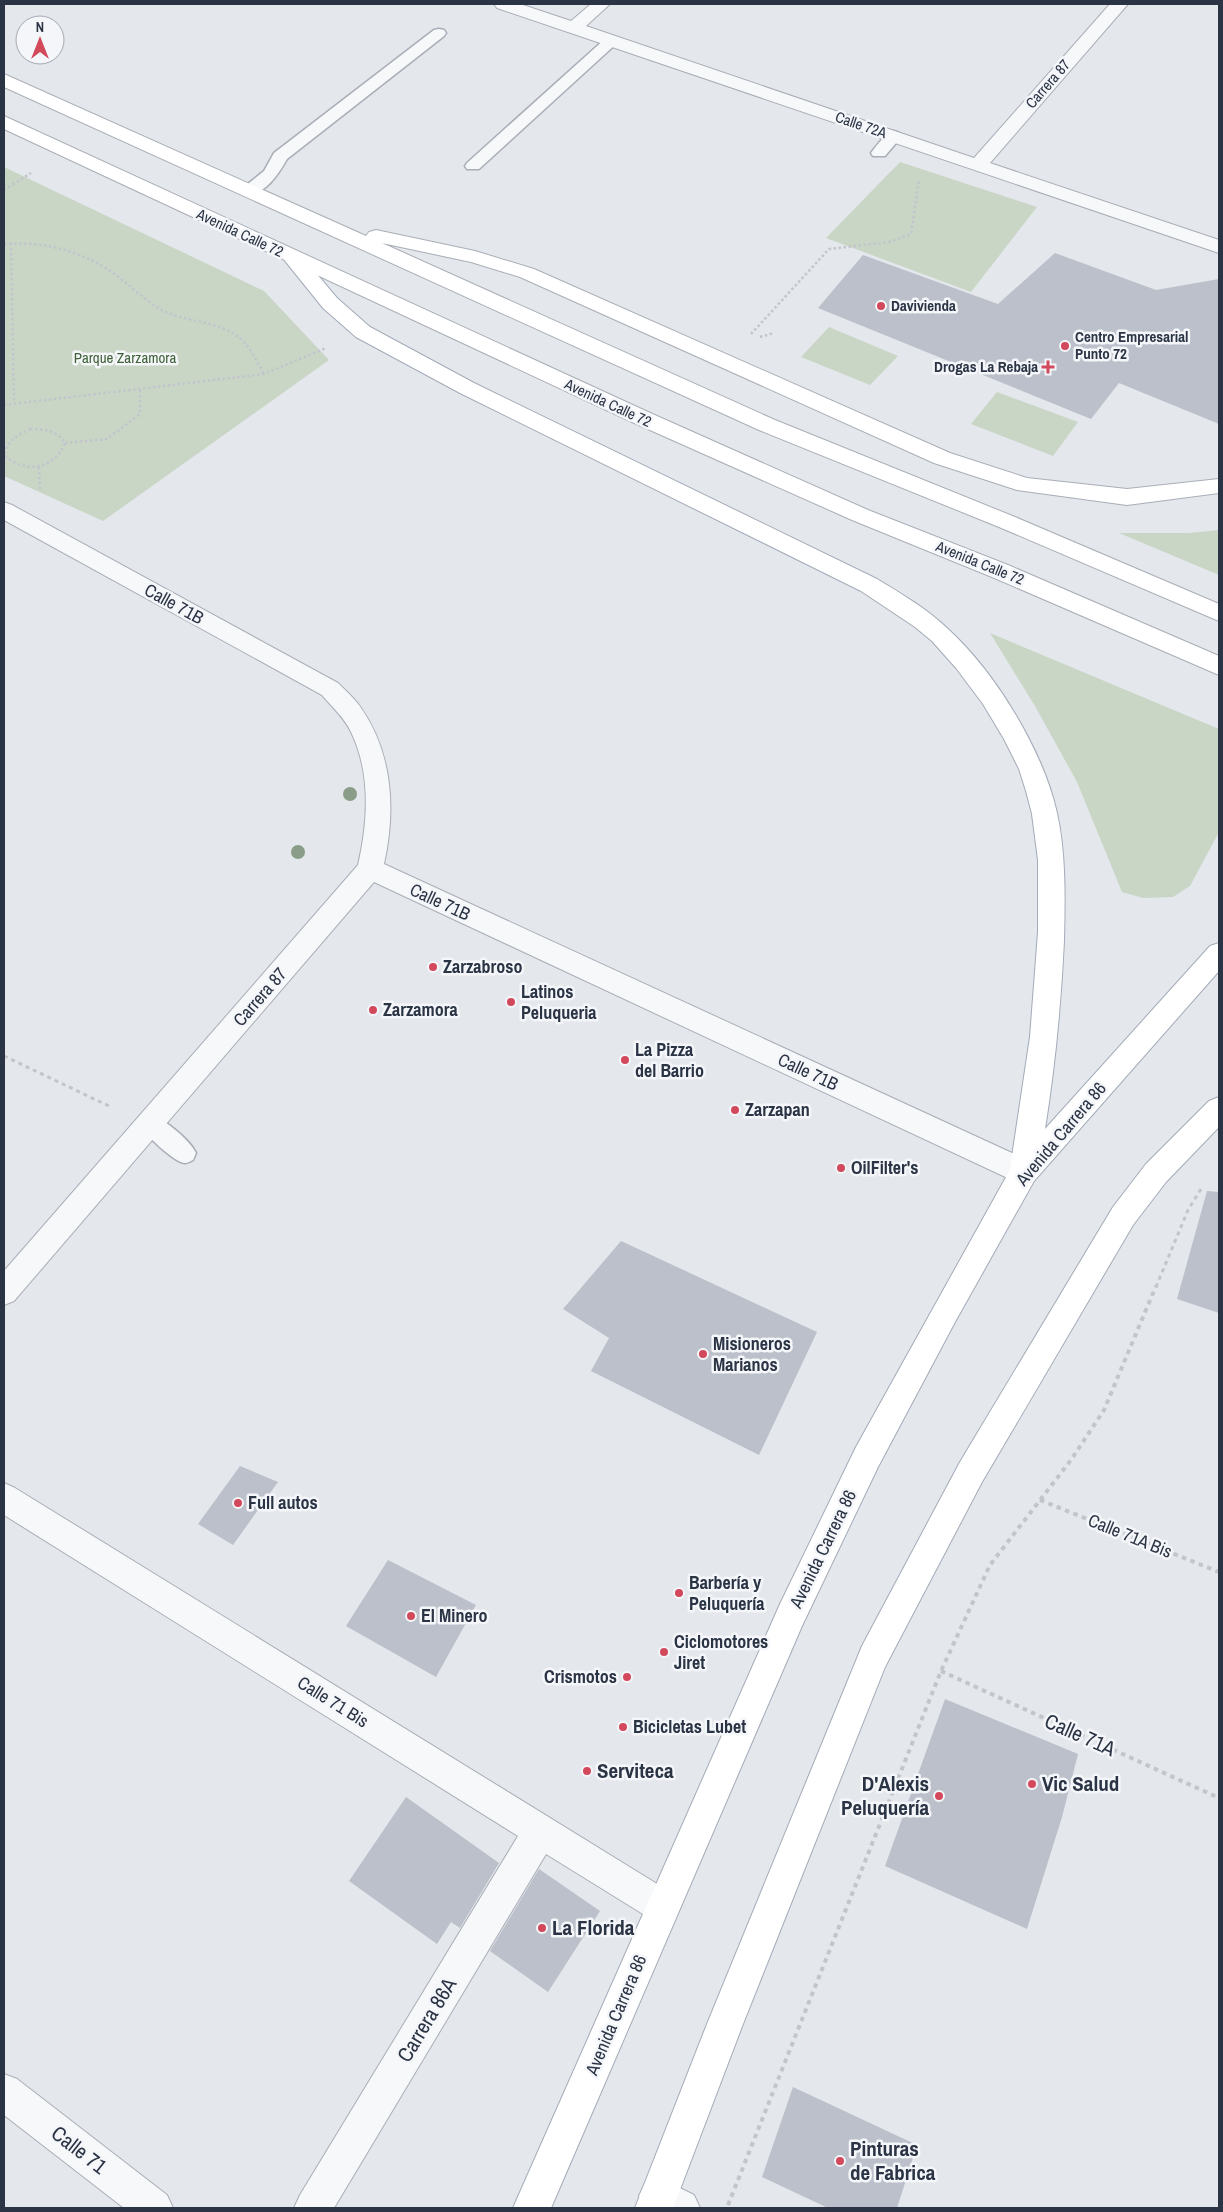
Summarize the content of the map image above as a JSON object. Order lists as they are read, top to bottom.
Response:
{
  "streets": {
    "main road": ["Avenida Calle 72", "Avenida Carrera 86"],
    "street": [
      "Carrera 87",
      "Calle 72A",
      "Calle 71B",
      "Calle 71 Bis",
      "Carrera 86A",
      "Calle 71"
    ],
    "path": ["Calle 71A Bis", "Calle 71A"]
  },
  "crossings": [
    ["Carrera 87", "Calle 72A"],
    ["Carrera 87", "Calle 71B"],
    ["Calle 71B", "Avenida Carrera 86"],
    ["Avenida Carrera 86", "Calle 71 Bis"],
    ["Calle 71 Bis", "Carrera 86A"]
  ],
  "parks": ["Parque Zarzamora"],
  "places": {
    "other": [
      "Davivienda",
      "Centro Empresarial Punto 72",
      "Zarzabroso",
      "Latinos Peluqueria",
      "Zarzamora",
      "La Pizza del Barrio",
      "Zarzapan",
      "OilFilter's",
      "Misioneros Marianos",
      "Full autos",
      "Barbería y Peluquería",
      "El Minero",
      "Ciclomotores Jiret",
      "Crismotos",
      "Bicicletas Lubet",
      "Serviteca",
      "Vic Salud",
      "D'Alexis Peluquería",
      "La Florida",
      "Pinturas de Fabrica"
    ],
    "health": ["Drogas La Rebaja"]
  },
  "north": "top"
}
